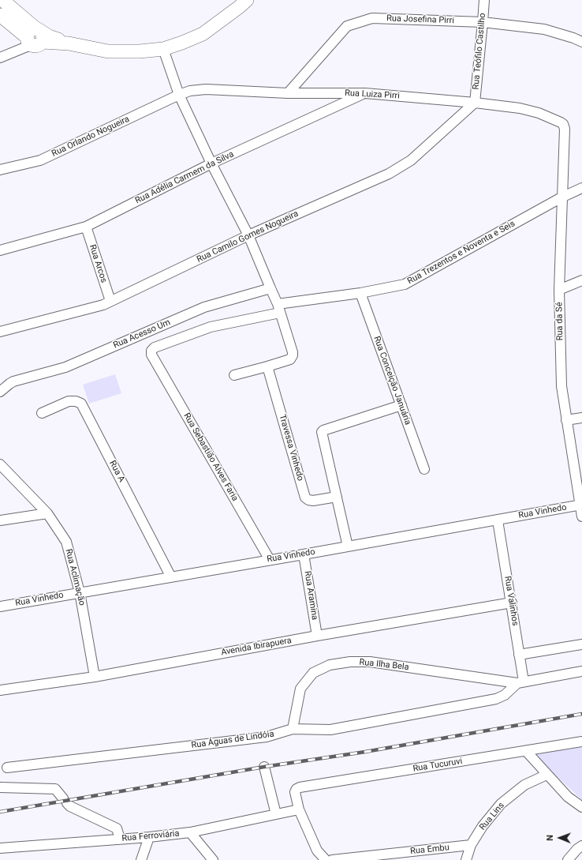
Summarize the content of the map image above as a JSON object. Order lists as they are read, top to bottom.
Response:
{
  "streets": {
    "street": [
      "Rua Josefina Pirri",
      "Rua Teófilo Castilho",
      "Rua Luiza Pirri",
      "Rua Orlando Nogueira",
      "Rua Adélia Carmem da Silva",
      "Rua Camilo Gomes Nogueira",
      "Rua Trezentos e Noventa e Seis",
      "Rua Arcos",
      "Rua da Sé",
      "Rua Acesso Um",
      "Rua Conceição Januária",
      "Travessa Vinhedo",
      "Rua Sebastião Alves Faria",
      "Rua A",
      "Rua Vinhedo",
      "Rua Aclimação",
      "Rua Aramina",
      "Rua Valinhos",
      "Avenida Ibirapuera",
      "Rua Ilha Bela",
      "Rua Águas de Lindóia",
      "Rua Tucuruvi",
      "Rua Lins",
      "Rua Ferroviária",
      "Rua Embu"
    ]
  },
  "crossings": [
    ["Rua Josefina Pirri", "Rua Teófilo Castilho"],
    ["Rua Josefina Pirri", "Rua Luiza Pirri"],
    ["Rua Teófilo Castilho", "Rua Luiza Pirri"],
    ["Rua Teófilo Castilho", "Rua Camilo Gomes Nogueira"],
    ["Rua Luiza Pirri", "Rua Orlando Nogueira"],
    ["Rua Luiza Pirri", "Rua Adélia Carmem da Silva"],
    ["Rua Luiza Pirri", "Rua Camilo Gomes Nogueira"],
    ["Rua Luiza Pirri", "Rua da Sé"],
    ["Rua Adélia Carmem da Silva", "Rua Arcos"],
    ["Rua Camilo Gomes Nogueira", "Rua Arcos"],
    ["Rua Trezentos e Noventa e Seis", "Rua da Sé"],
    ["Rua Trezentos e Noventa e Seis", "Rua Conceição Januária"],
    ["Rua Trezentos e Noventa e Seis", "Rua Sebastião Alves Faria"],
    ["Rua da Sé", "Rua Vinhedo"],
    ["Rua Sebastião Alves Faria", "Rua Vinhedo"],
    ["Rua A", "Rua Vinhedo"],
    ["Rua Vinhedo", "Rua Aclimação"],
    ["Rua Vinhedo", "Rua Aramina"],
    ["Rua Vinhedo", "Rua Valinhos"],
    ["Rua Aclimação", "Avenida Ibirapuera"],
    ["Rua Aramina", "Avenida Ibirapuera"],
    ["Rua Valinhos", "Avenida Ibirapuera"],
    ["Rua Valinhos", "Rua Ilha Bela"],
    ["Rua Valinhos", "Rua Águas de Lindóia"],
    ["Rua Ilha Bela", "Rua Águas de Lindóia"],
    ["Rua Tucuruvi", "Rua Ferroviária"],
    ["Rua Lins", "Rua Embu"]
  ],
  "north": "left"
}
